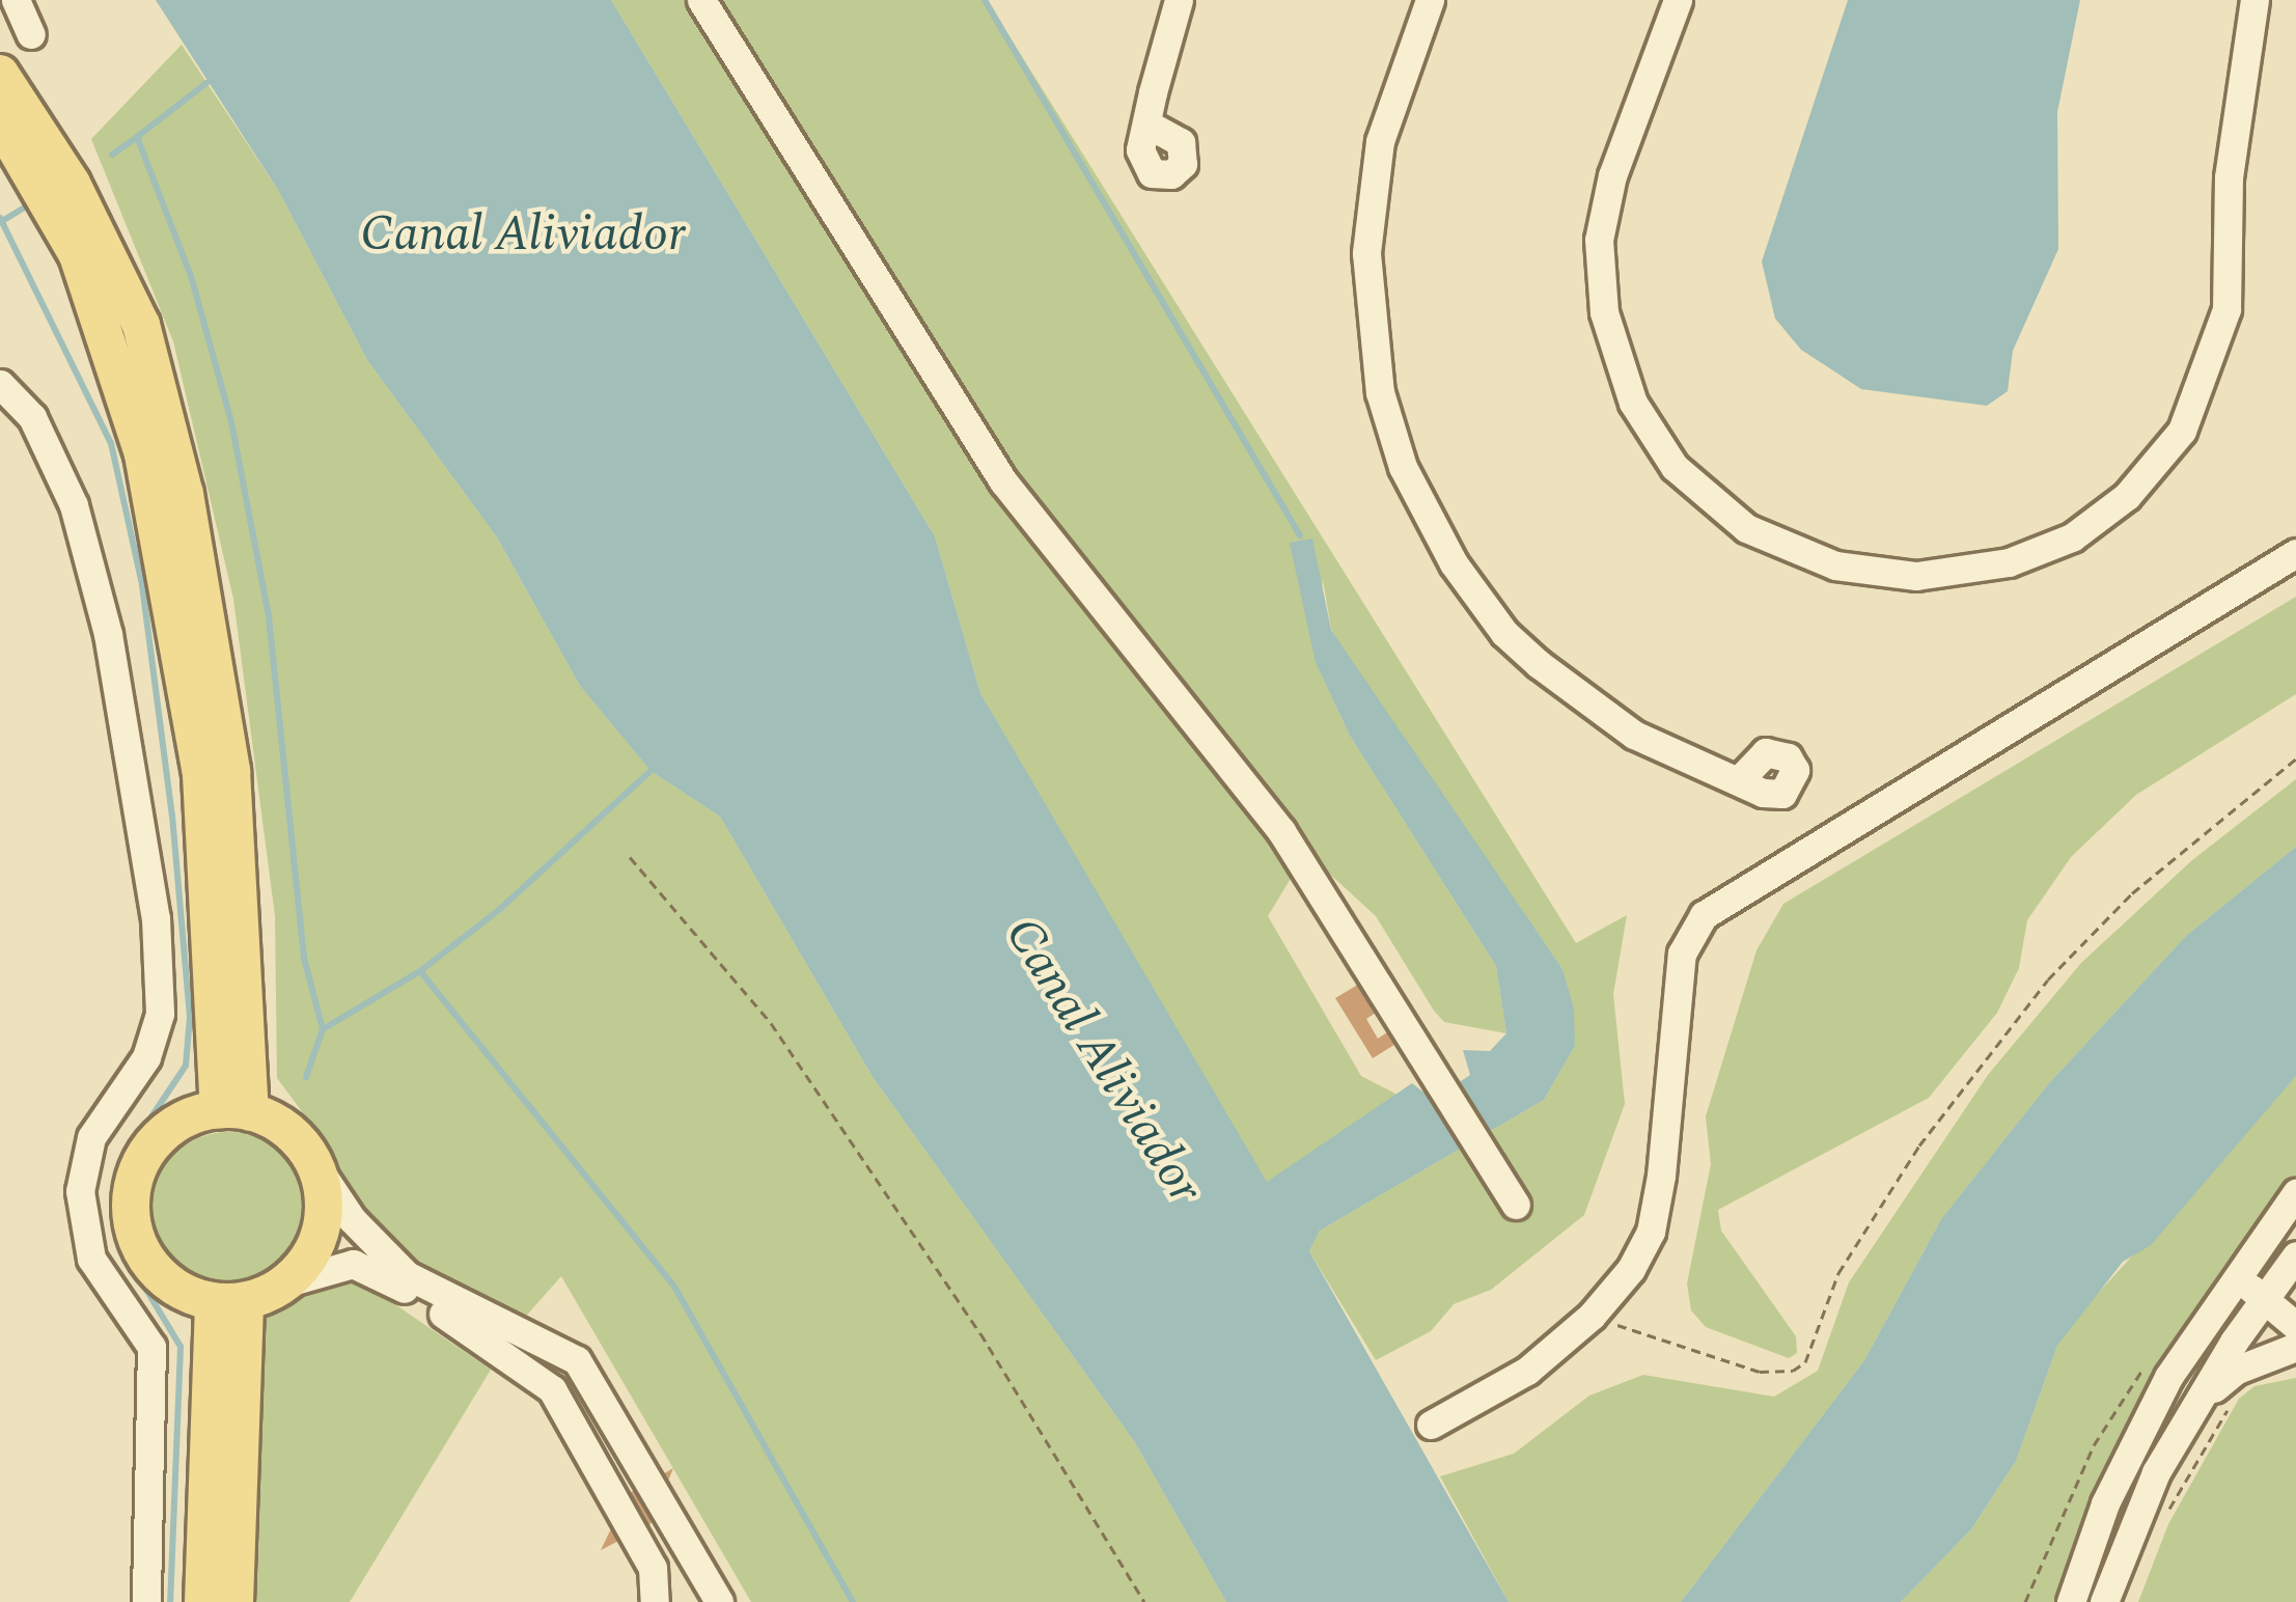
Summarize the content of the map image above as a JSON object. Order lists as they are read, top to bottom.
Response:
{
  "water": ["Canal Aliviador"]
}
